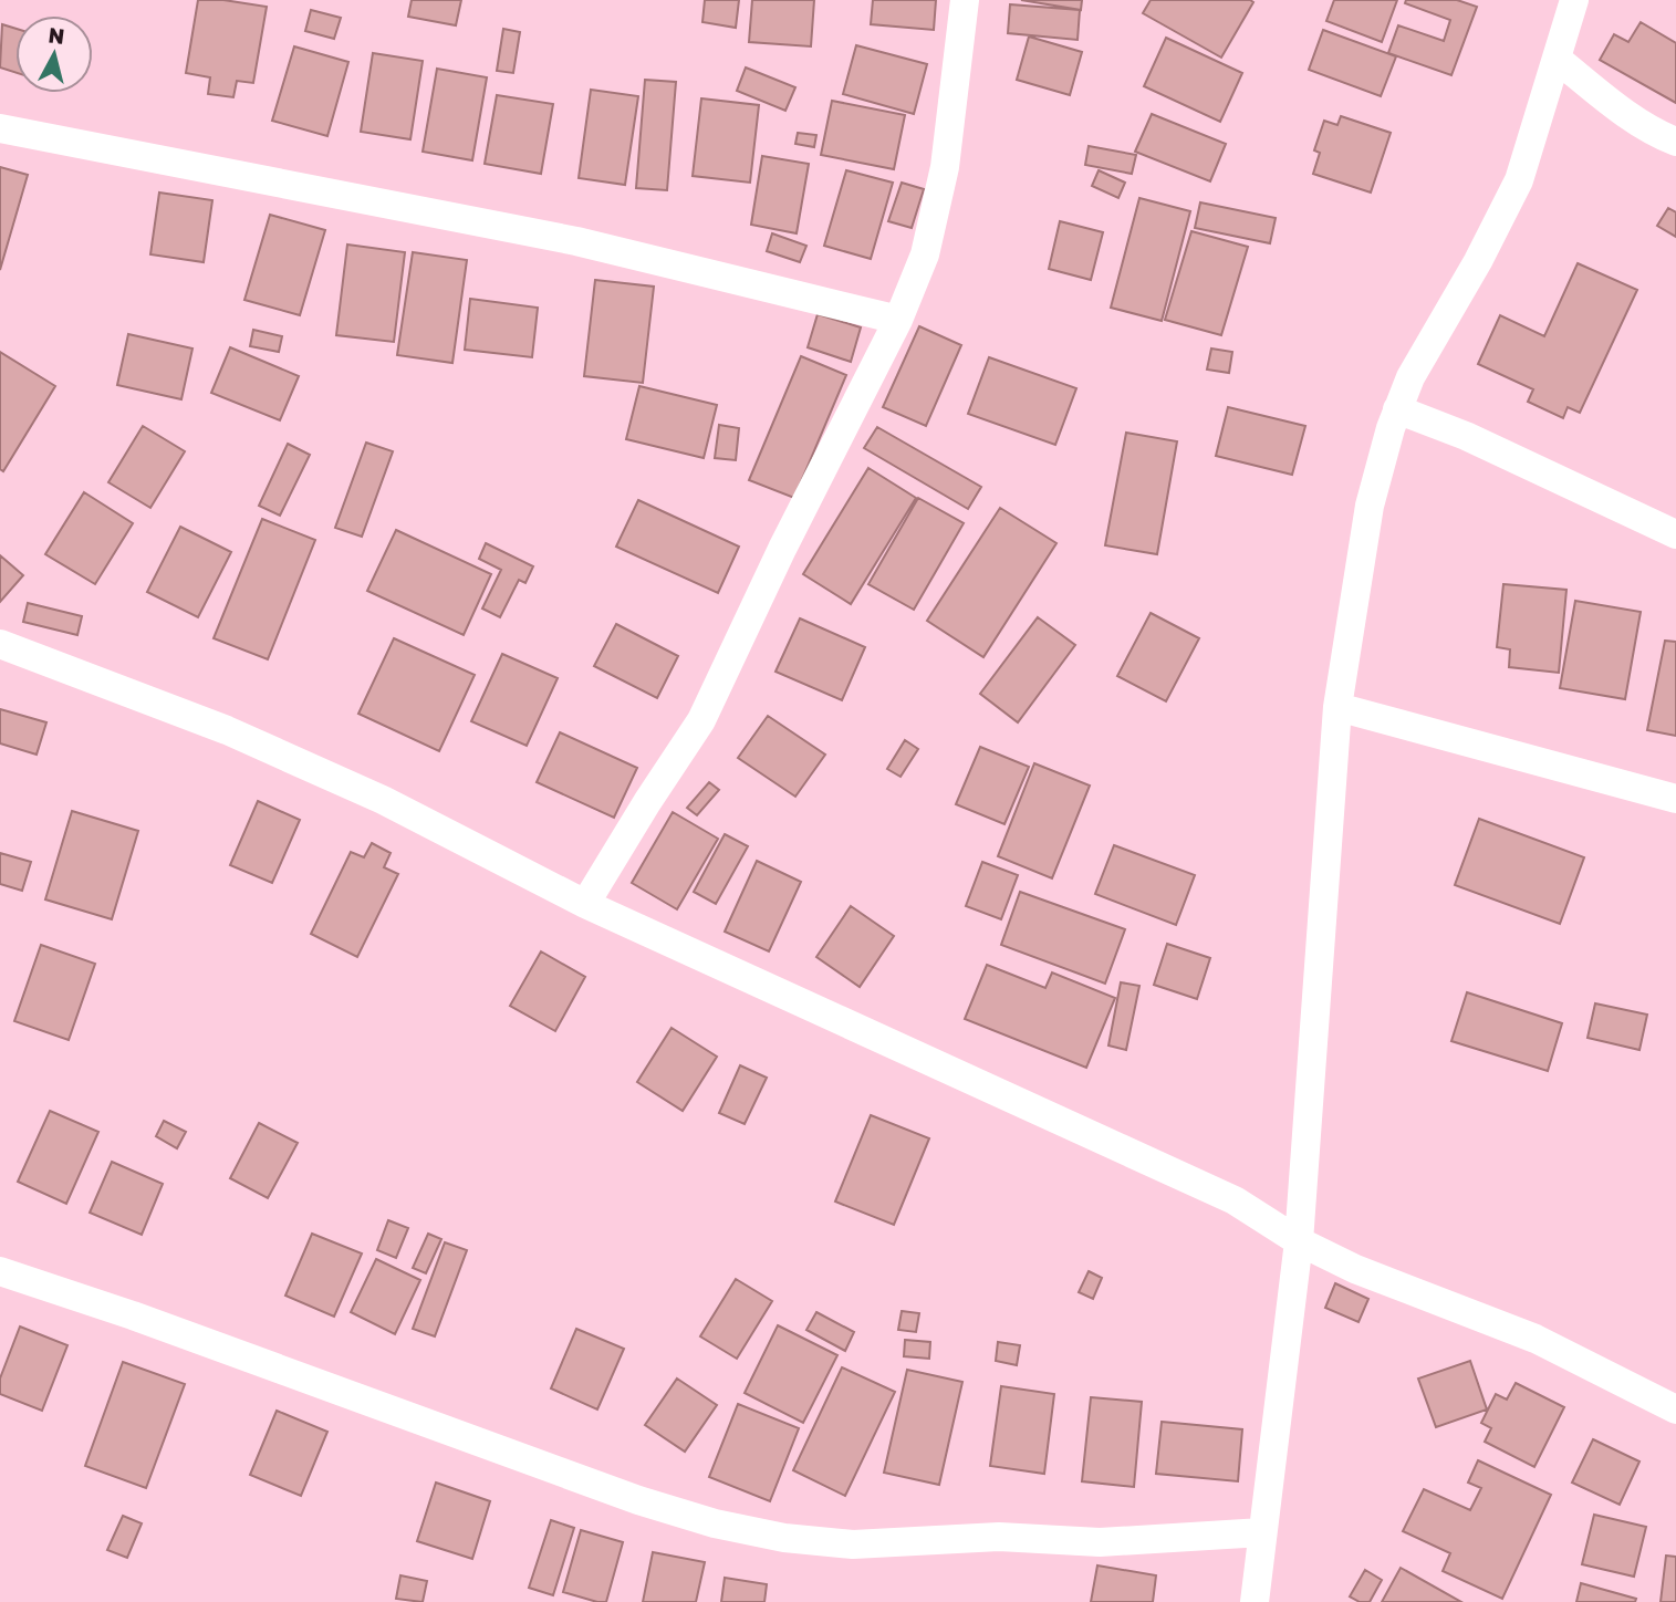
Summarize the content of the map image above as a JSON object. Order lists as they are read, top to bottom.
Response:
{
  "north": "top"
}
